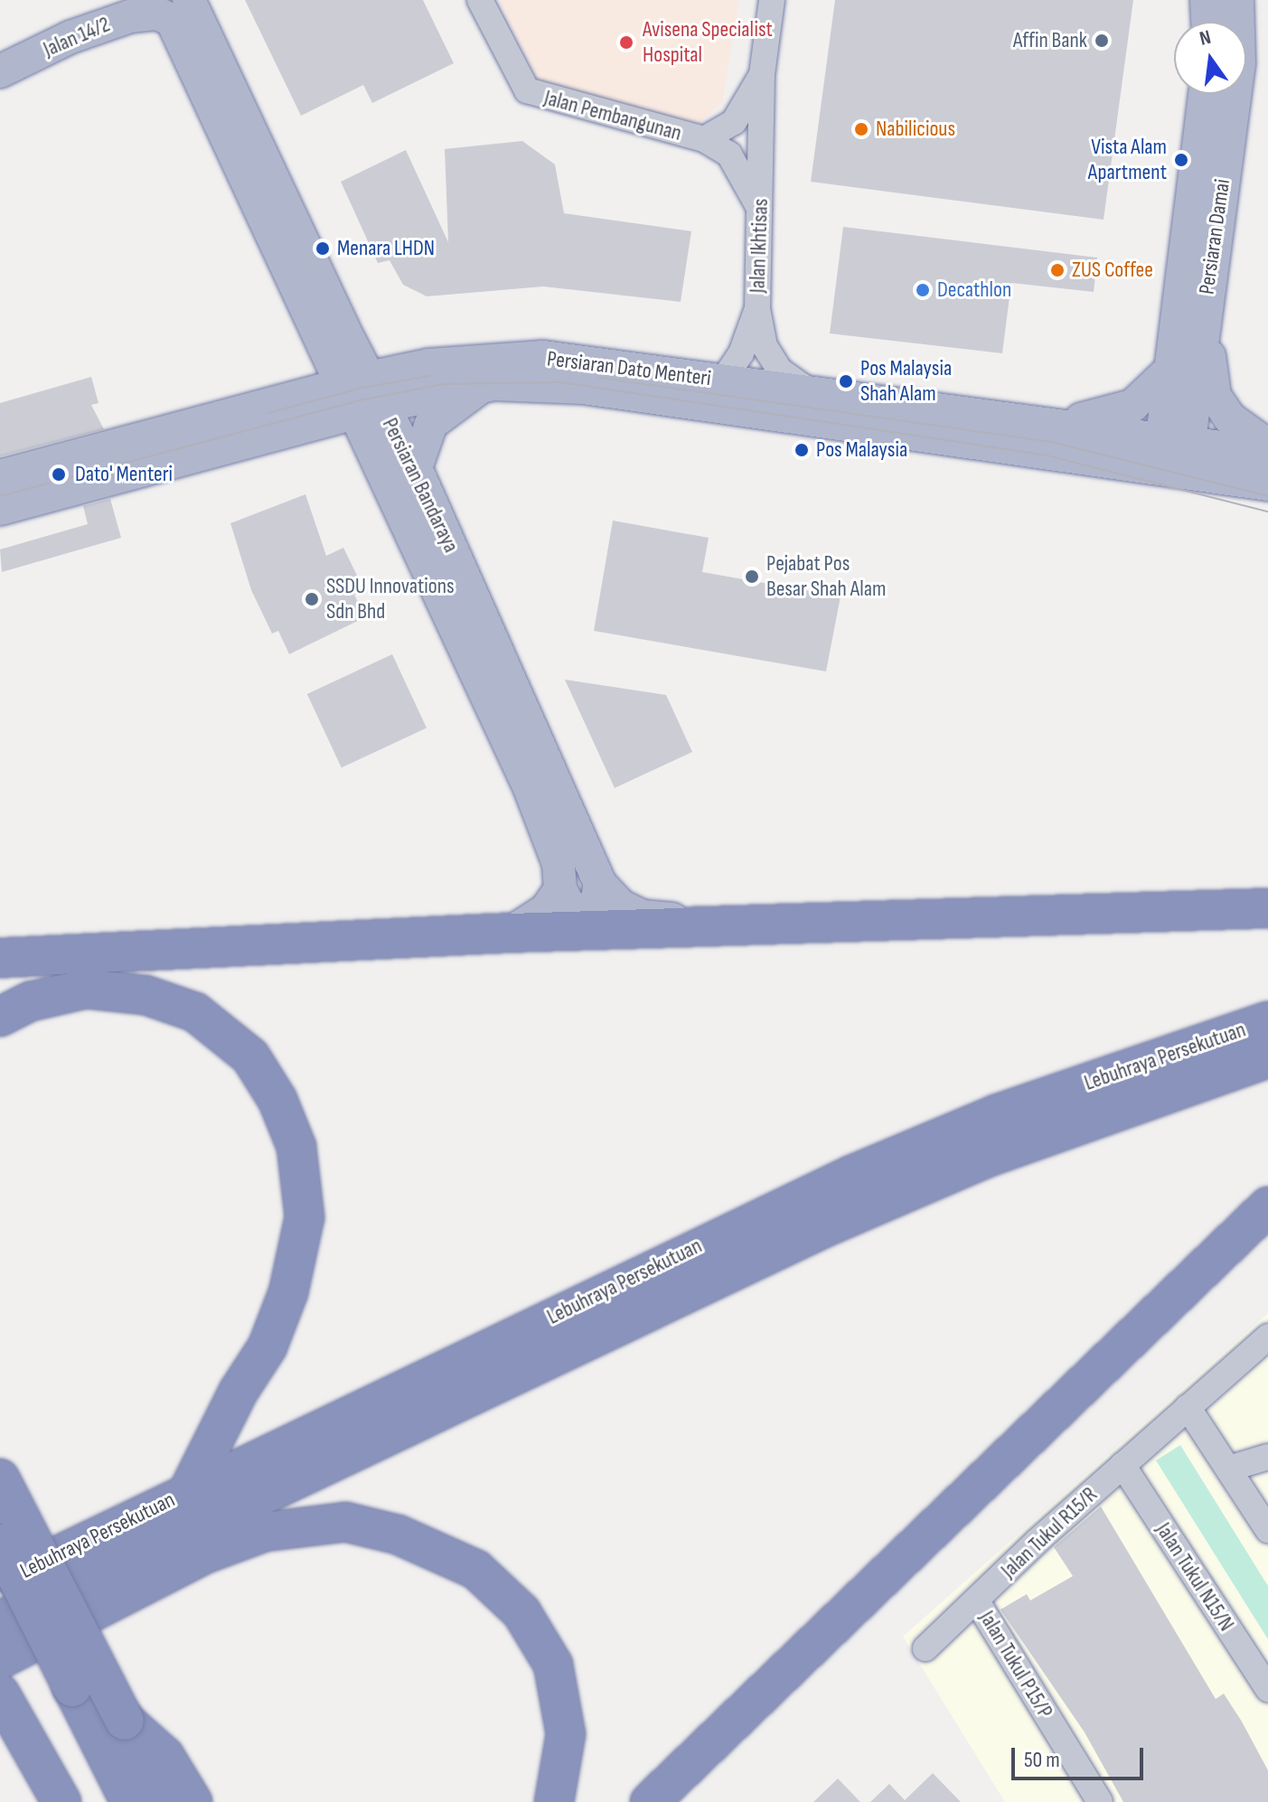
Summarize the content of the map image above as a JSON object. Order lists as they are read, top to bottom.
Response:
{
  "streets": {
    "highway": ["Lebuhraya Persekutuan"],
    "main road": [
      "Jalan 14/2",
      "Persiaran Damai",
      "Persiaran Dato Menteri",
      "Persiaran Bandaraya"
    ],
    "street": [
      "Jalan Pembangunan",
      "Jalan Ikhtisas",
      "Jalan Tukul R15/R",
      "Jalan Tukul N15/N",
      "Jalan Tukul P15/P"
    ]
  },
  "crossings": [
    ["Jalan 14/2", "Persiaran Bandaraya"],
    ["Jalan Pembangunan", "Jalan Ikhtisas"],
    ["Persiaran Damai", "Persiaran Dato Menteri"],
    ["Jalan Ikhtisas", "Persiaran Dato Menteri"],
    ["Persiaran Dato Menteri", "Persiaran Bandaraya"],
    ["Jalan Tukul R15/R", "Jalan Tukul N15/N"],
    ["Jalan Tukul R15/R", "Jalan Tukul P15/P"]
  ],
  "places": [
    "Affin Bank",
    "Avisena Specialist Hospital",
    "Nabilicious",
    "Vista Alam Apartment",
    "Menara LHDN",
    "ZUS Coffee",
    "Decathlon",
    "Pos Malaysia Shah Alam",
    "Pos Malaysia",
    "Dato' Menteri",
    "Pejabat Pos Besar Shah Alam",
    "SSDU Innovations Sdn Bhd"
  ],
  "scale_bar": "50 m",
  "north": "top"
}
